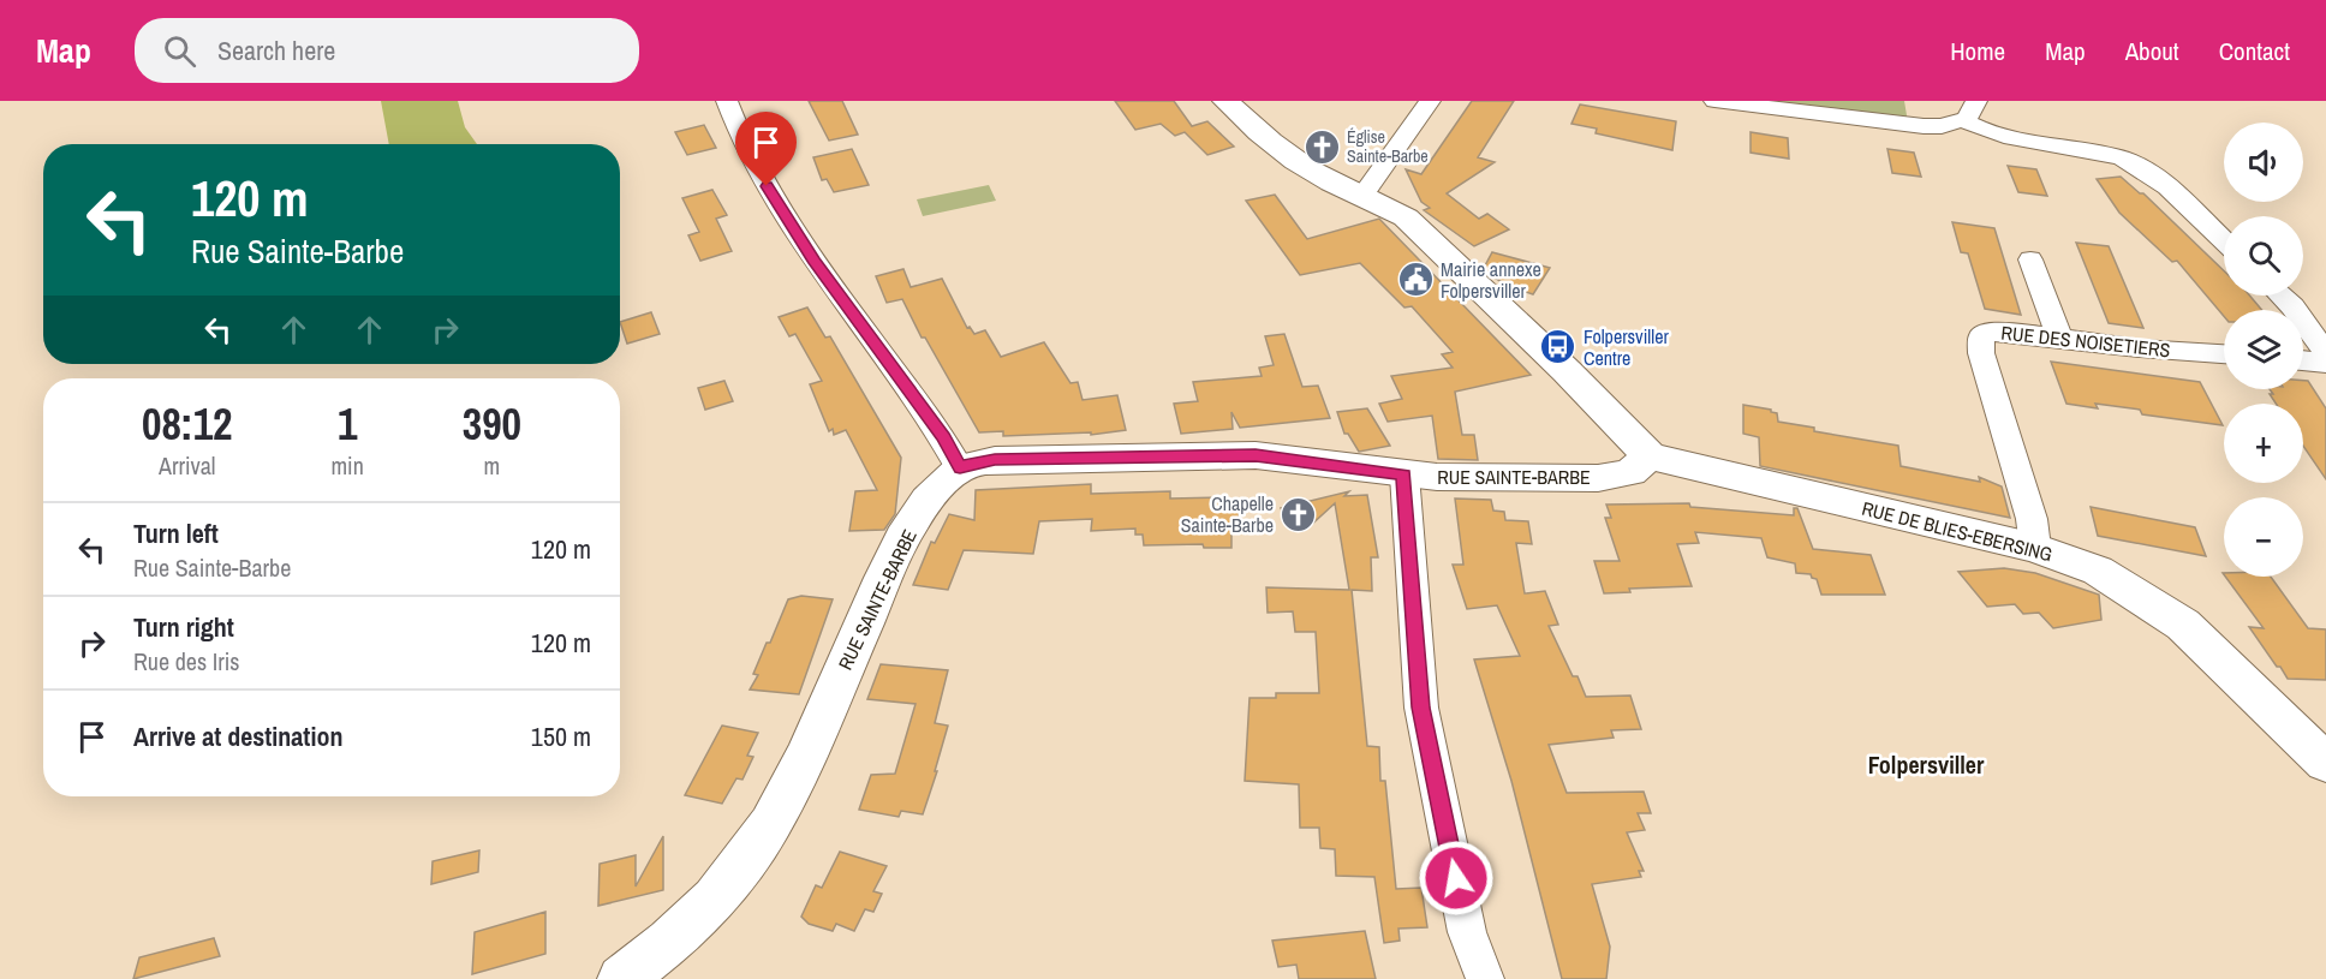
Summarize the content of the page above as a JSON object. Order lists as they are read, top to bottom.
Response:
{
  "streets": {
    "street": ["RUE DES NOISETIERS", "RUE SAINTE-BARBE", "RUE DE BLIES-EBERSING"]
  },
  "crossings": [
    ["RUE DES NOISETIERS", "RUE DE BLIES-EBERSING"],
    ["RUE SAINTE-BARBE", "RUE DE BLIES-EBERSING"]
  ],
  "districts": ["Folpersviller"],
  "places": {
    "church": ["Église Sainte-Barbe", "Chapelle Sainte-Barbe"],
    "public building": ["Mairie annexe Folpersviller"],
    "bus stop": ["Folpersviller Centre"]
  },
  "page": {
    "header": "Map",
    "search": "Search here",
    "nav": [
      "Home",
      "Map",
      "About",
      "Contact"
    ],
    "map_buttons": ["+", "−"],
    "turn": ["120 m", "Rue Sainte-Barbe"],
    "eta": [
      "08:12",
      "Arrival",
      "1",
      "min",
      "390",
      "m"
    ],
    "list": [
      {
        "name": "Turn left",
        "note": "Rue Sainte-Barbe",
        "value": "120 m"
      },
      {
        "name": "Turn right",
        "note": "Rue des Iris",
        "value": "120 m"
      },
      {
        "name": "Arrive at destination",
        "value": "150 m"
      }
    ]
  }
}
